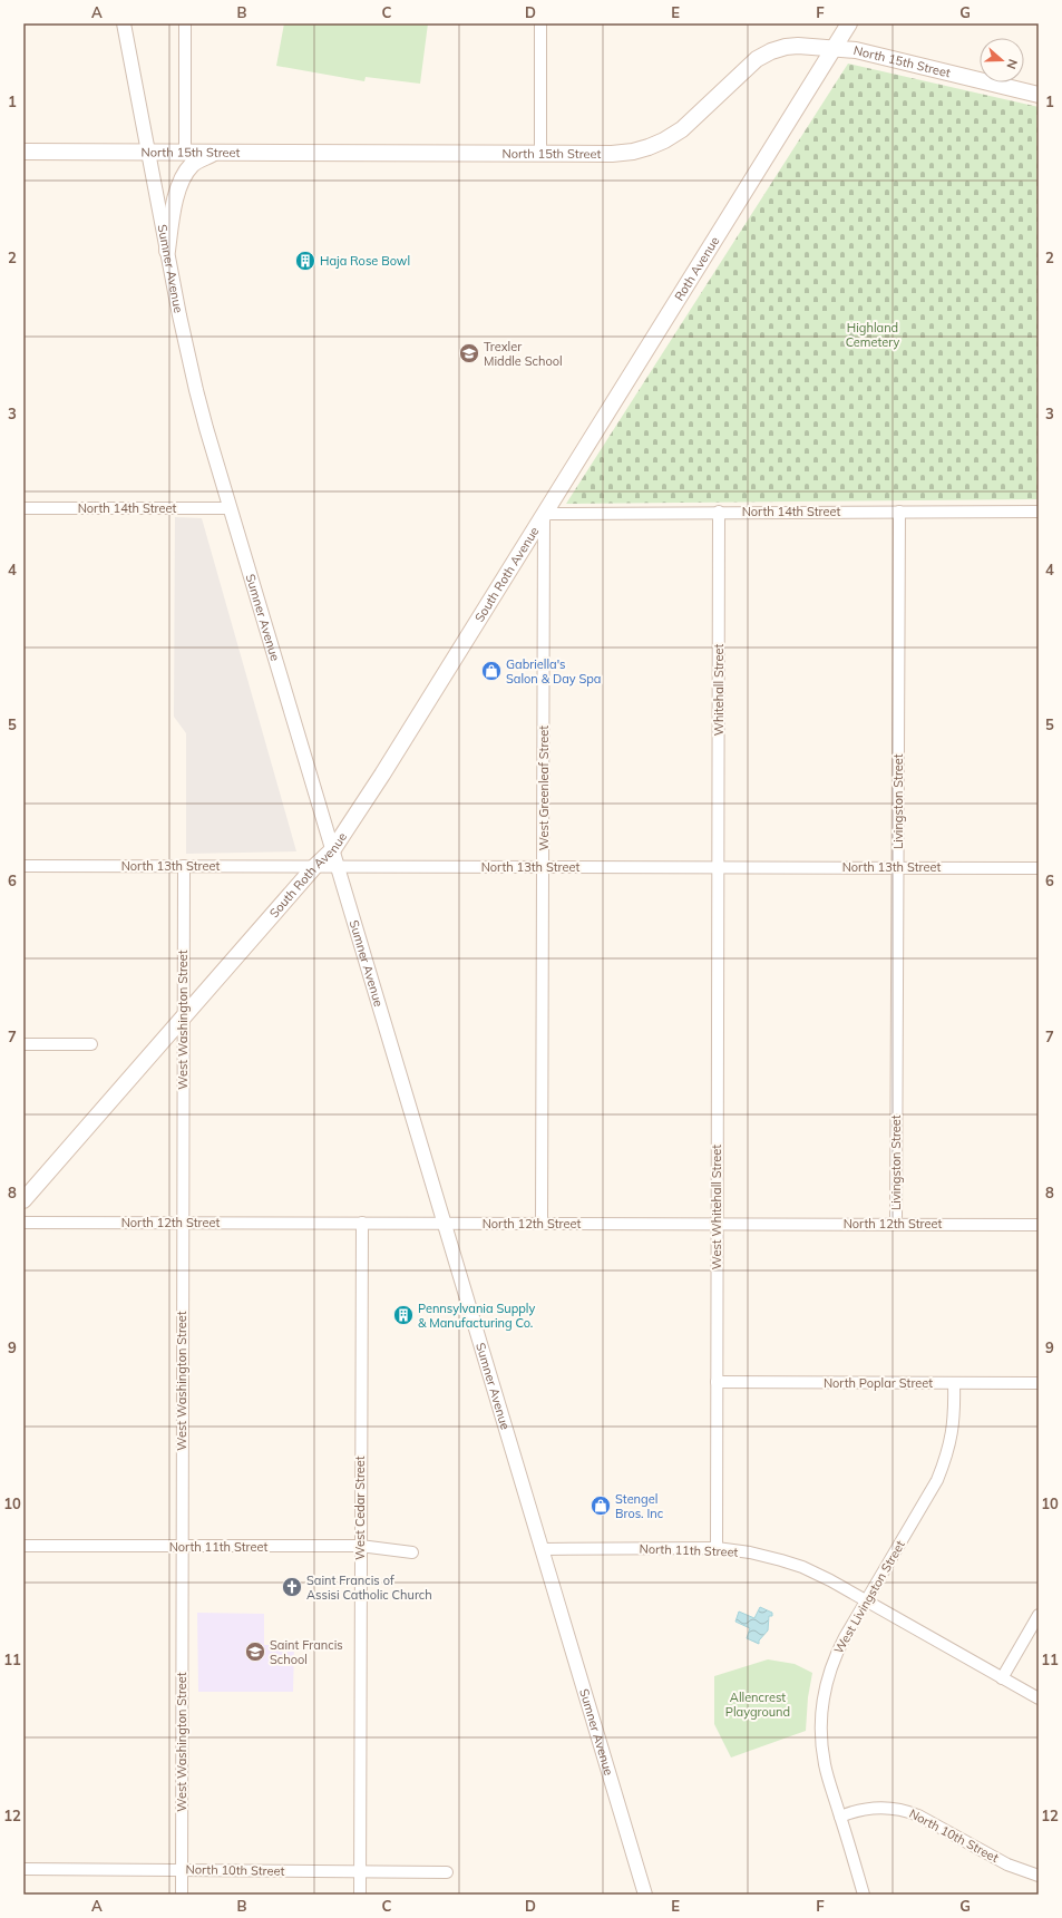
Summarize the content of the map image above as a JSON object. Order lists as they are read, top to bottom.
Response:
{
  "streets": {
    "main road": ["North 15th Street", "Roth Avenue", "South Roth Avenue"],
    "street": [
      "Sumner Avenue",
      "North 14th Street",
      "Whitehall Street",
      "West Greenleaf Street",
      "Livingston Street",
      "North 13th Street",
      "West Washington Street",
      "West Whitehall Street",
      "North 12th Street",
      "North Poplar Street",
      "West Cedar Street",
      "North 11th Street",
      "West Livingston Street",
      "North 10th Street"
    ]
  },
  "crossings": [
    ["North 15th Street", "Sumner Avenue"],
    ["North 15th Street", "Roth Avenue"],
    ["Sumner Avenue", "North 14th Street"],
    ["Sumner Avenue", "South Roth Avenue"],
    ["Sumner Avenue", "North 13th Street"],
    ["Sumner Avenue", "North 12th Street"],
    ["Sumner Avenue", "North 11th Street"],
    ["Roth Avenue", "North 14th Street"],
    ["Roth Avenue", "South Roth Avenue"],
    ["Roth Avenue", "West Greenleaf Street"],
    ["North 14th Street", "South Roth Avenue"],
    ["North 14th Street", "Whitehall Street"],
    ["North 14th Street", "West Greenleaf Street"],
    ["North 14th Street", "Livingston Street"],
    ["South Roth Avenue", "West Greenleaf Street"],
    ["South Roth Avenue", "North 13th Street"],
    ["South Roth Avenue", "West Washington Street"],
    ["Whitehall Street", "North 13th Street"],
    ["Whitehall Street", "West Whitehall Street"],
    ["West Greenleaf Street", "North 13th Street"],
    ["West Greenleaf Street", "North 12th Street"],
    ["Livingston Street", "North 13th Street"],
    ["Livingston Street", "North 12th Street"],
    ["North 13th Street", "West Washington Street"],
    ["North 13th Street", "West Whitehall Street"],
    ["West Washington Street", "North 12th Street"],
    ["West Washington Street", "North 11th Street"],
    ["West Washington Street", "North 10th Street"],
    ["West Whitehall Street", "North 12th Street"],
    ["West Whitehall Street", "North Poplar Street"],
    ["West Whitehall Street", "North 11th Street"],
    ["North 12th Street", "West Cedar Street"],
    ["North Poplar Street", "West Livingston Street"],
    ["West Cedar Street", "North 11th Street"],
    ["West Cedar Street", "North 10th Street"],
    ["North 11th Street", "West Livingston Street"],
    ["West Livingston Street", "North 10th Street"]
  ],
  "parks": ["Highland Cemetery", "Allencrest Playground"],
  "places": {
    "building": ["Haja Rose Bowl", "Pennsylvania Supply & Manufacturing Co."],
    "school or university": ["Trexler Middle School", "Saint Francis School"],
    "shop": ["Gabriella's Salon & Day Spa", "Stengel Bros. Inc"],
    "church": ["Saint Francis of Assisi Catholic Church"]
  },
  "north": "right",
  "grid": {
    "columns": [
      "A",
      "B",
      "C",
      "D",
      "E",
      "F",
      "G"
    ],
    "rows": [
      "1",
      "2",
      "3",
      "4",
      "5",
      "6",
      "7",
      "8",
      "9",
      "10",
      "11",
      "12"
    ]
  }
}
